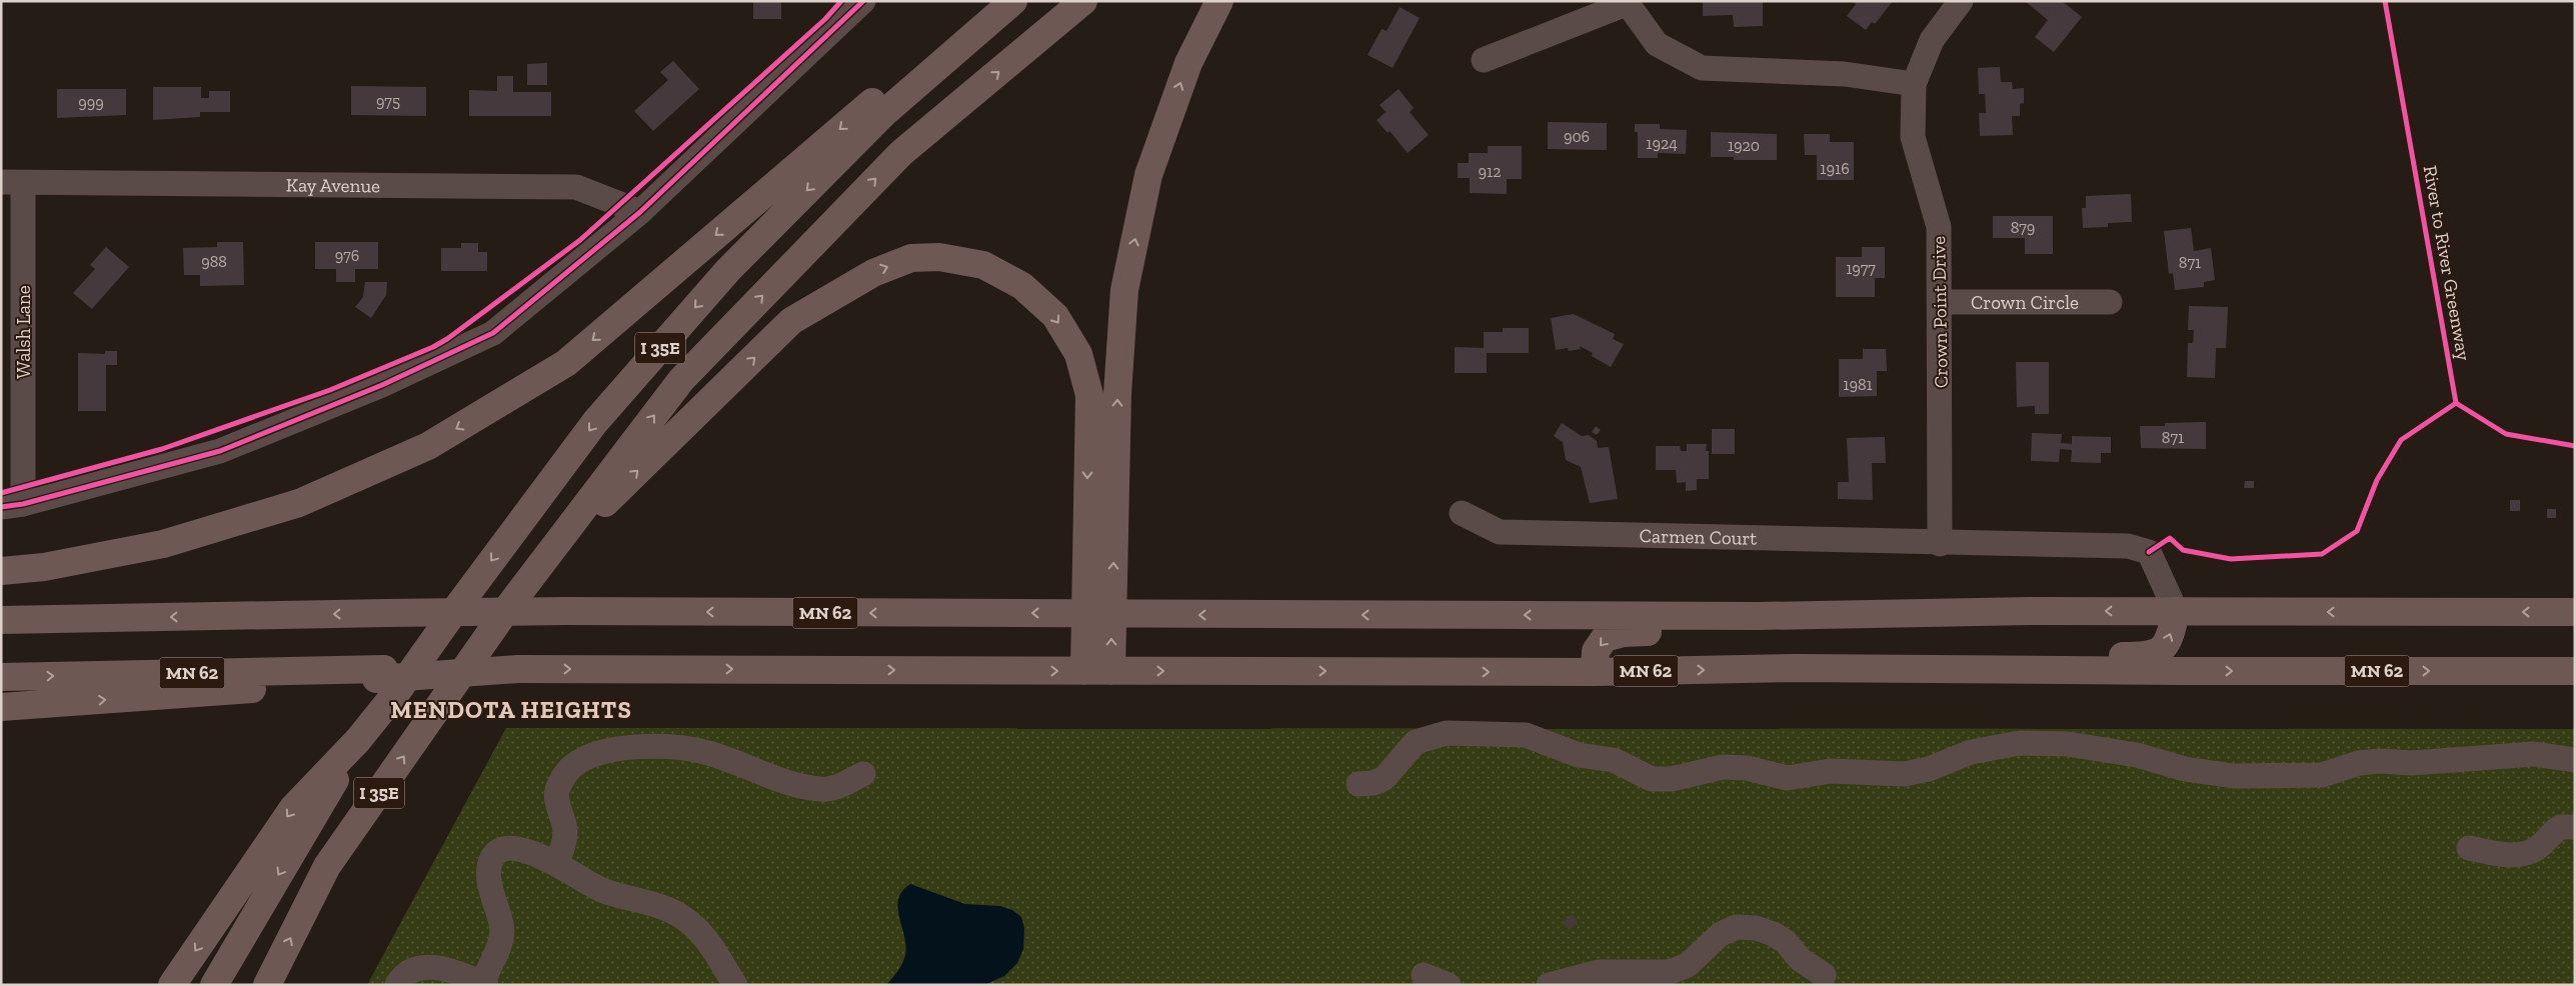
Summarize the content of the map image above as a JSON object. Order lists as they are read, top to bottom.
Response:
{
  "streets": {
    "highway": ["I 35E", "MN 62"],
    "street": [
      "Kay Avenue",
      "Crown Circle",
      "Crown Point Drive",
      "Walsh Lane",
      "Carmen Court"
    ],
    "cycle path": ["River to River Greenway"]
  },
  "crossings": [
    ["Kay Avenue", "Walsh Lane"],
    ["Crown Circle", "Crown Point Drive"],
    ["Crown Point Drive", "Carmen Court"],
    ["Carmen Court", "MN 62"]
  ],
  "districts": ["MENDOTA HEIGHTS"],
  "house_numbers": [
    "975",
    "999",
    "906",
    "1924",
    "1920",
    "1916",
    "912",
    "879",
    "976",
    "988",
    "871",
    "1977",
    "1981",
    "871"
  ]
}
